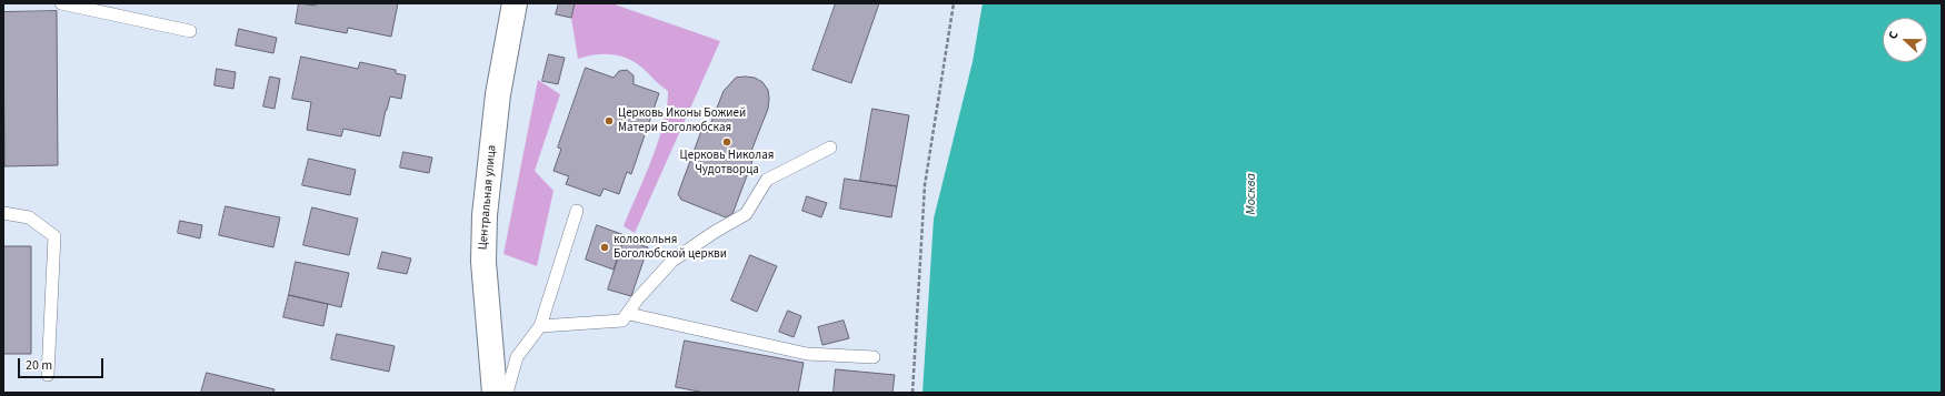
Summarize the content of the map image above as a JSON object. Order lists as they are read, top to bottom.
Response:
{
  "streets": {
    "street": ["Центральная улица"]
  },
  "water": ["Москва"],
  "places": ["Церковь Иконы Божией Матери Боголюбская", "Церковь Николая Чудотворца", "колокольня Боголюбской церкви"],
  "scale_bar": "20 m",
  "north": "left"
}
